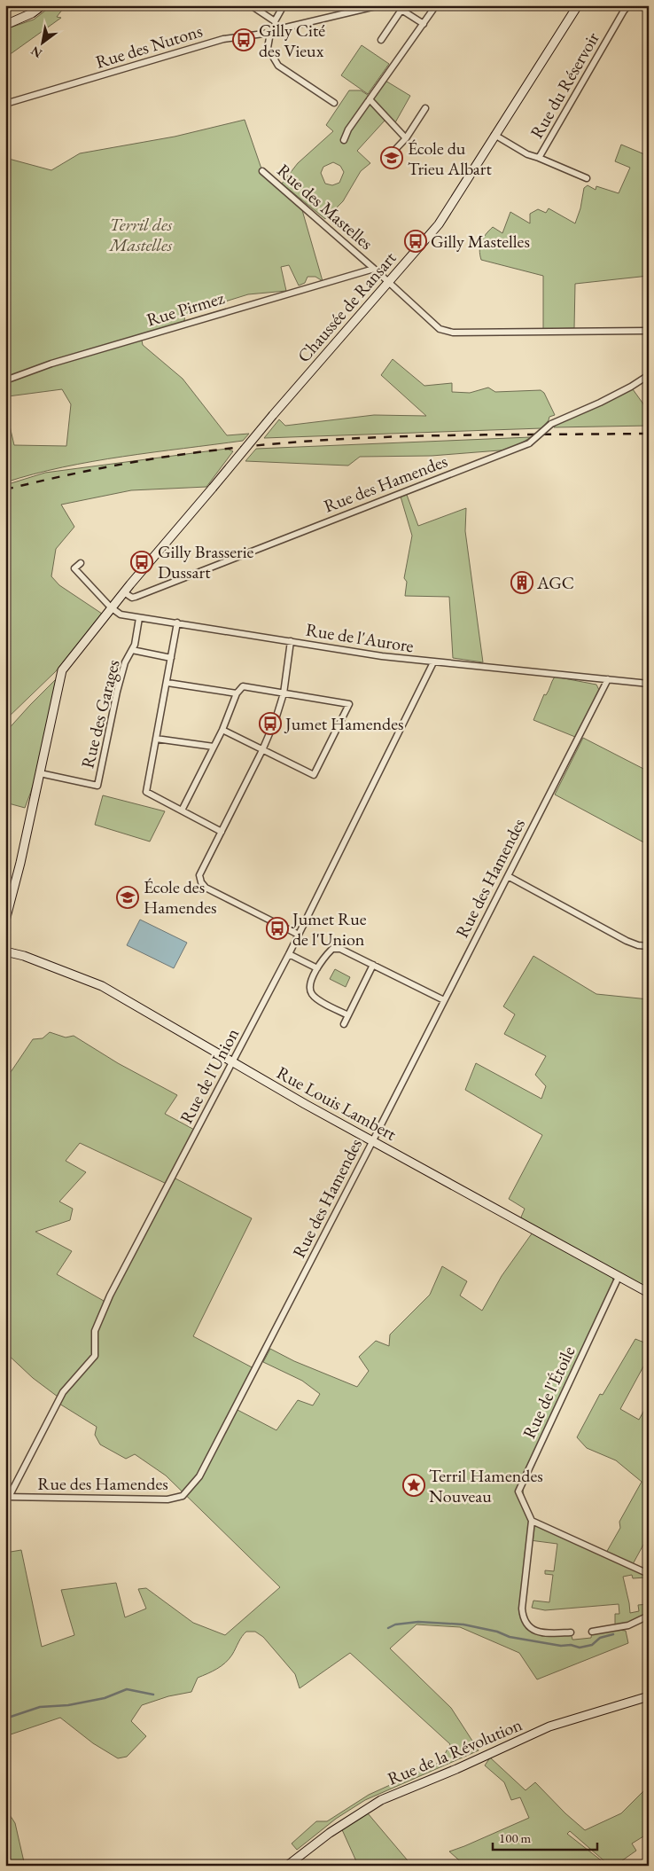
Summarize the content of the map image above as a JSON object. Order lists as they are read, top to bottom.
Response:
{
  "streets": {
    "main road": ["Chaussée de Ransart", "Rue Louis Lambert", "Rue de la Révolution"],
    "street": [
      "Rue des Nutons",
      "Rue du Réservoir",
      "Rue des Mastelles",
      "Rue Pirmez",
      "Rue des Hamendes",
      "Rue de l'Aurore",
      "Rue des Garages",
      "Rue de l'Union",
      "Rue de l'Étoile"
    ]
  },
  "crossings": [
    ["Rue du Réservoir", "Chaussée de Ransart"],
    ["Rue des Mastelles", "Chaussée de Ransart"],
    ["Rue des Mastelles", "Rue Pirmez"],
    ["Chaussée de Ransart", "Rue des Hamendes"],
    ["Chaussée de Ransart", "Rue de l'Aurore"],
    ["Chaussée de Ransart", "Rue des Garages"],
    ["Rue des Hamendes", "Rue de l'Aurore"],
    ["Rue des Hamendes", "Rue de l'Union"],
    ["Rue des Hamendes", "Rue Louis Lambert"],
    ["Rue de l'Aurore", "Rue des Garages"],
    ["Rue de l'Aurore", "Rue de l'Union"],
    ["Rue de l'Union", "Rue Louis Lambert"],
    ["Rue Louis Lambert", "Rue de l'Étoile"]
  ],
  "parks": ["Terril des Mastelles"],
  "places": {
    "bus stop": [
      "Gilly Cité des Vieux",
      "Gilly Mastelles",
      "Gilly Brasserie Dussart",
      "Jumet Hamendes",
      "Jumet Rue de l'Union"
    ],
    "school or university": ["École du Trieu Albart", "École des Hamendes"],
    "building": ["AGC"],
    "place": ["Terril Hamendes Nouveau"]
  },
  "scale_bar": "100 m",
  "north": "bottom left"
}
